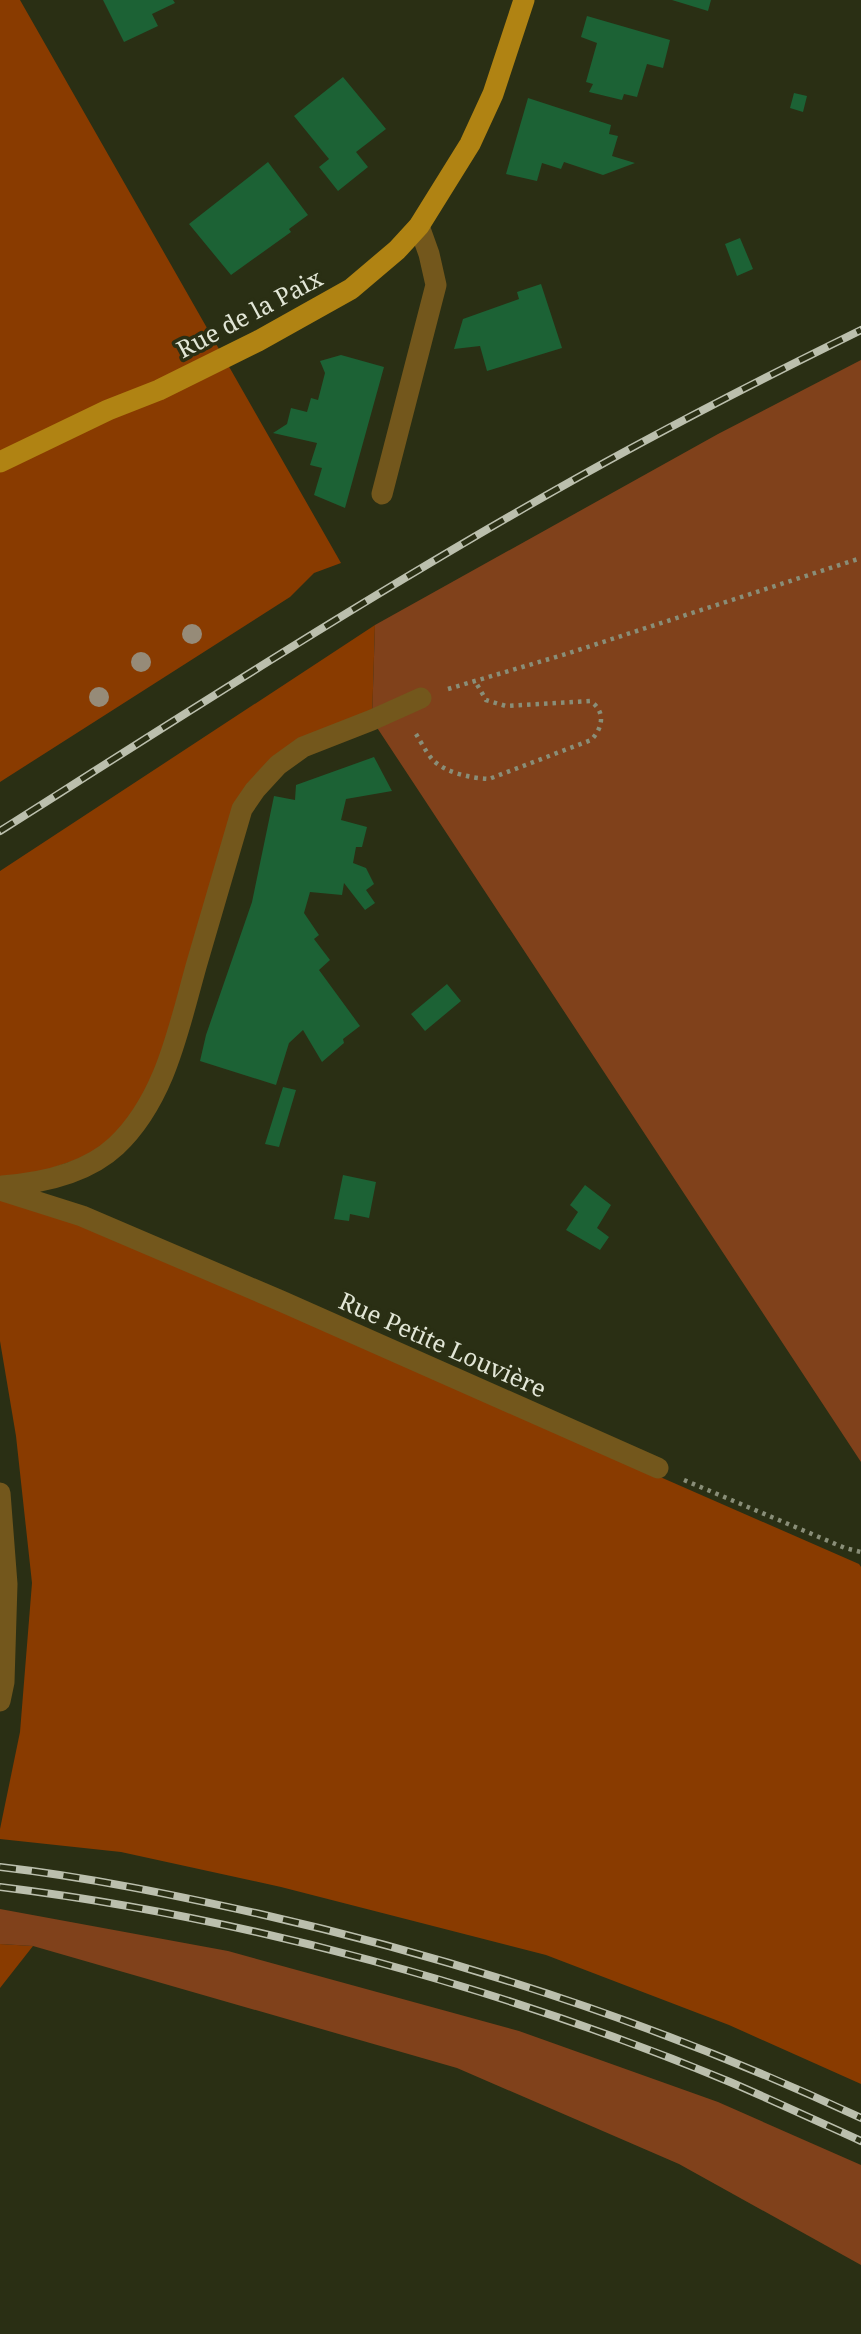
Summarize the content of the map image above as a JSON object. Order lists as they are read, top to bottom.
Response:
{
  "streets": {
    "main road": ["Rue de la Paix"],
    "street": ["Rue Petite Louvière"]
  }
}
